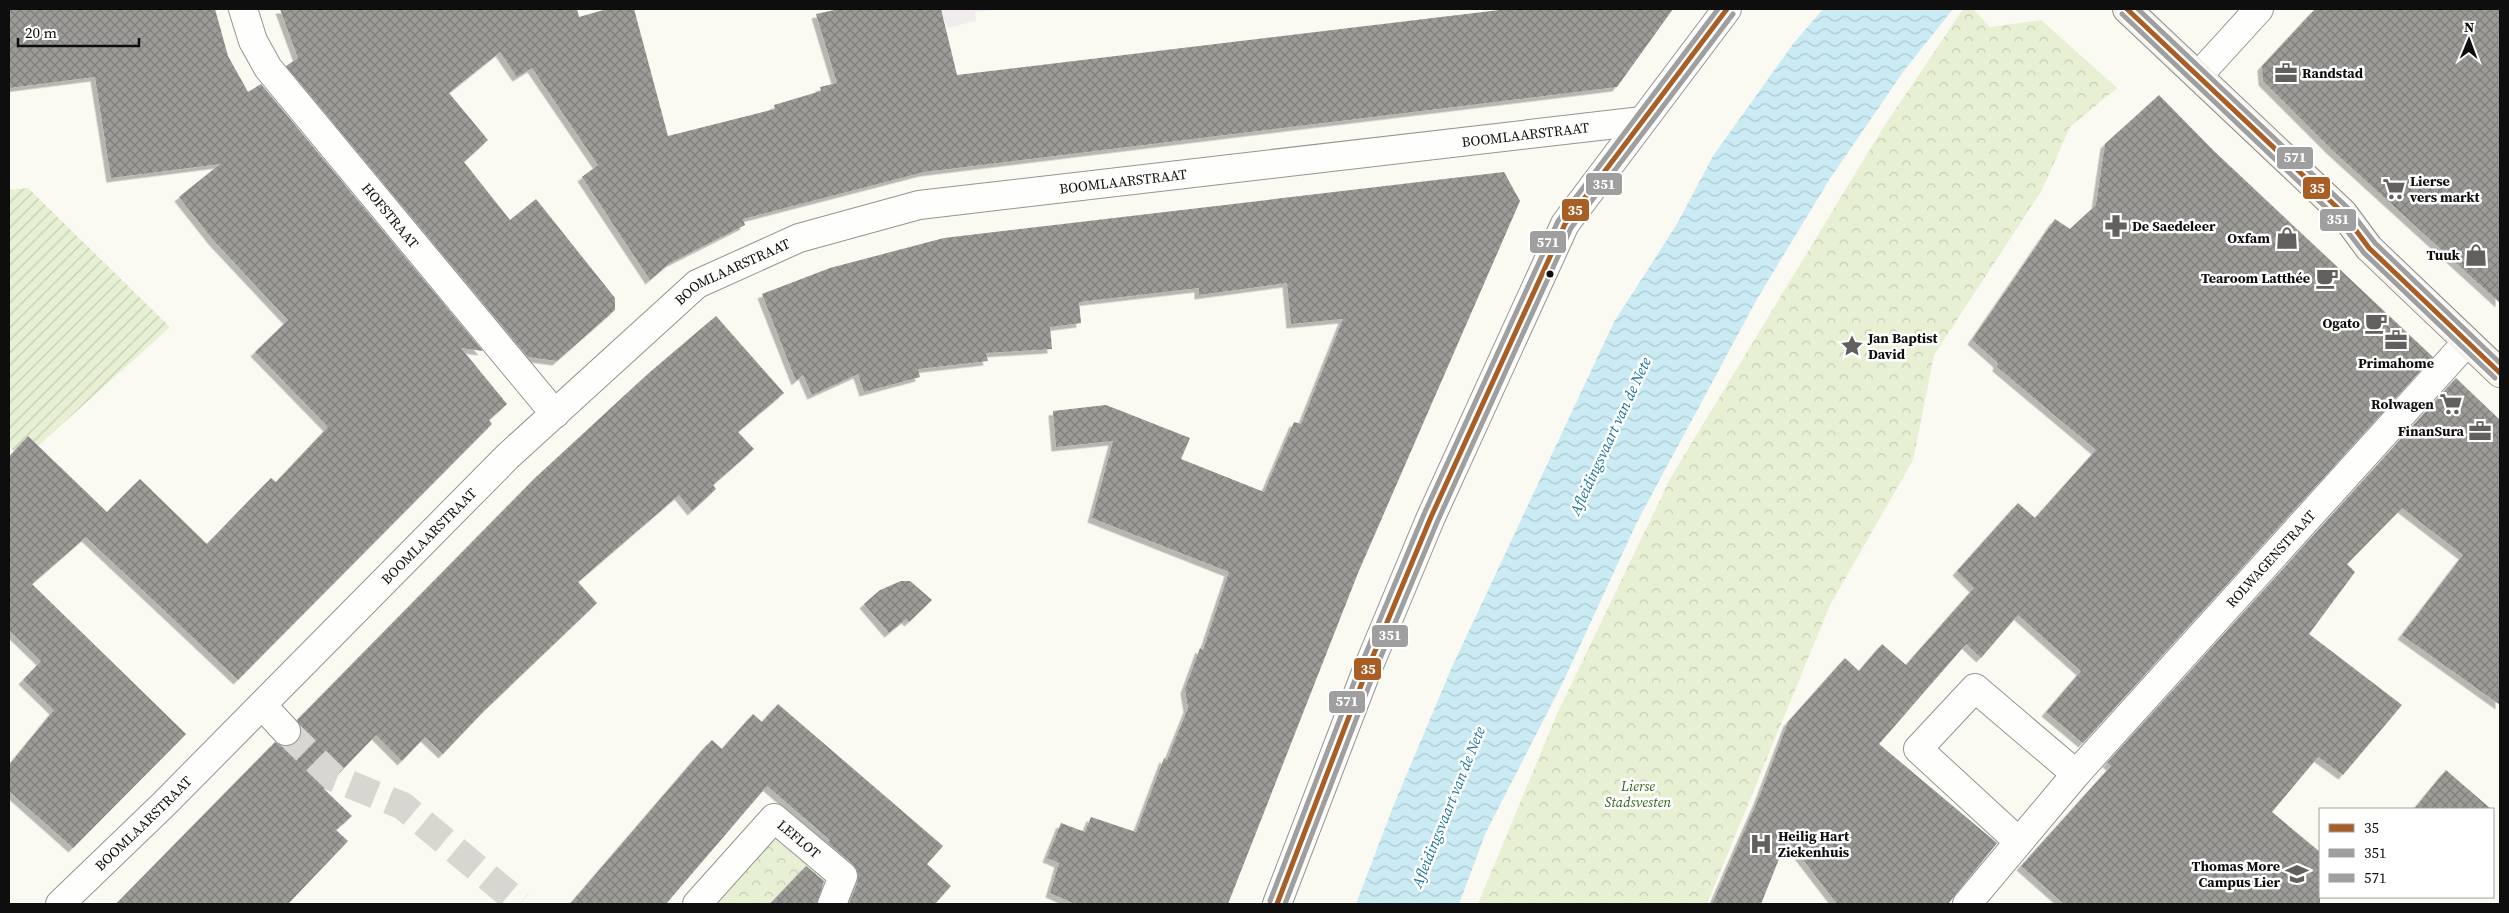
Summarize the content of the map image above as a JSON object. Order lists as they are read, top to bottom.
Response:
{
  "streets": {
    "street": [
      "BOOMLAARSTRAAT",
      "HOFSTRAAT",
      "ROLWAGENSTRAAT",
      "LEFLOT"
    ]
  },
  "crossings": [
    ["BOOMLAARSTRAAT", "HOFSTRAAT"]
  ],
  "water": ["Afleidingsvaart van de Nete"],
  "parks": ["Lierse Stadsvesten"],
  "places": {
    "office": ["Randstad", "Primahome", "FinanSura"],
    "supermarket": ["Lierse vers markt", "Rolwagen"],
    "pharmacy": ["De Saedeleer"],
    "shop": ["Oxfam", "Tuuk"],
    "cafe": ["Tearoom Latthée", "Ogato"],
    "place": ["Jan Baptist David"],
    "hospital": ["Heilig Hart Ziekenhuis"],
    "school or university": ["Thomas More Campus Lier"]
  },
  "lines": ["transit line 35", "transit line 571", "transit line 351"],
  "legend": ["35", "351", "571"],
  "scale_bar": "20 m",
  "north": "top"
}
